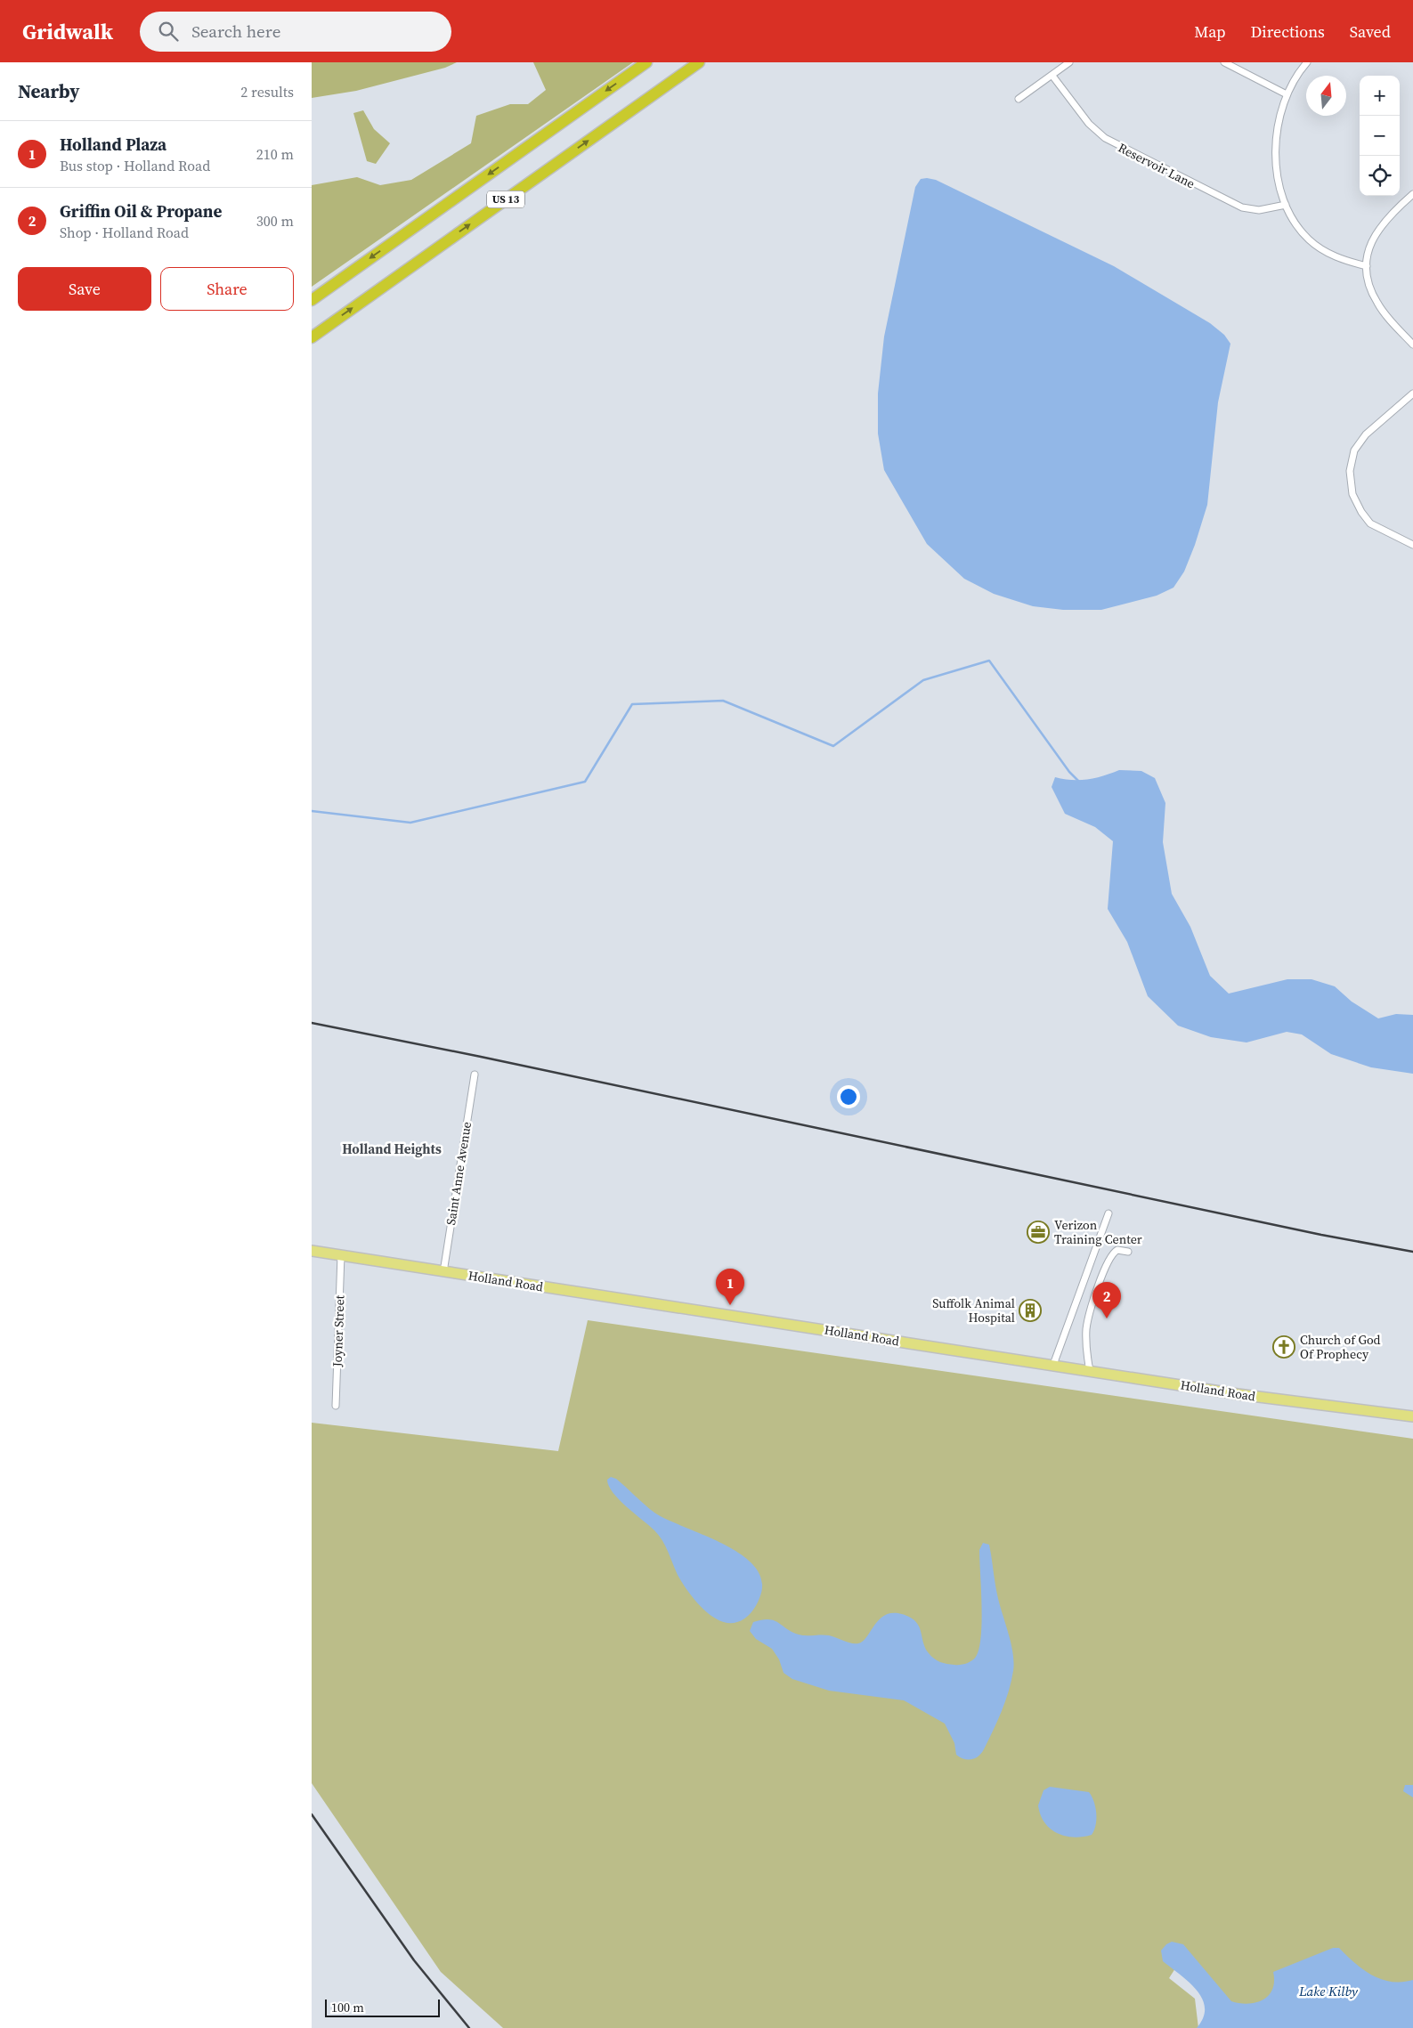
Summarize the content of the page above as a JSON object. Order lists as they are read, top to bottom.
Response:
{
  "streets": {
    "highway": ["US 13"],
    "main road": ["Holland Road"],
    "street": ["Reservoir Lane", "Saint Anne Avenue", "Joyner Street"]
  },
  "crossings": [
    ["Saint Anne Avenue", "Holland Road"],
    ["Holland Road", "Joyner Street"]
  ],
  "districts": ["Holland Heights"],
  "water": ["Lake Kilby"],
  "places": {
    "office": ["Verizon Training Center"],
    "building": ["Suffolk Animal Hospital"],
    "church": ["Church of God Of Prophecy"]
  },
  "scale_bar": "100 m",
  "north": "top",
  "page": {
    "header": "Gridwalk",
    "search": "Search here",
    "nav": ["Map", "Directions", "Saved"],
    "heading": ["Nearby", "2 results"],
    "map_buttons": ["+", "−"],
    "list": [
      {
        "mark": "1",
        "name": "Holland Plaza",
        "note": "Bus stop · Holland Road",
        "value": "210 m"
      },
      {
        "mark": "2",
        "name": "Griffin Oil & Propane",
        "note": "Shop · Holland Road",
        "value": "300 m"
      }
    ],
    "buttons": ["Save", "Share"],
    "pins": ["1", "2"],
    "scale": "100 m"
  }
}
